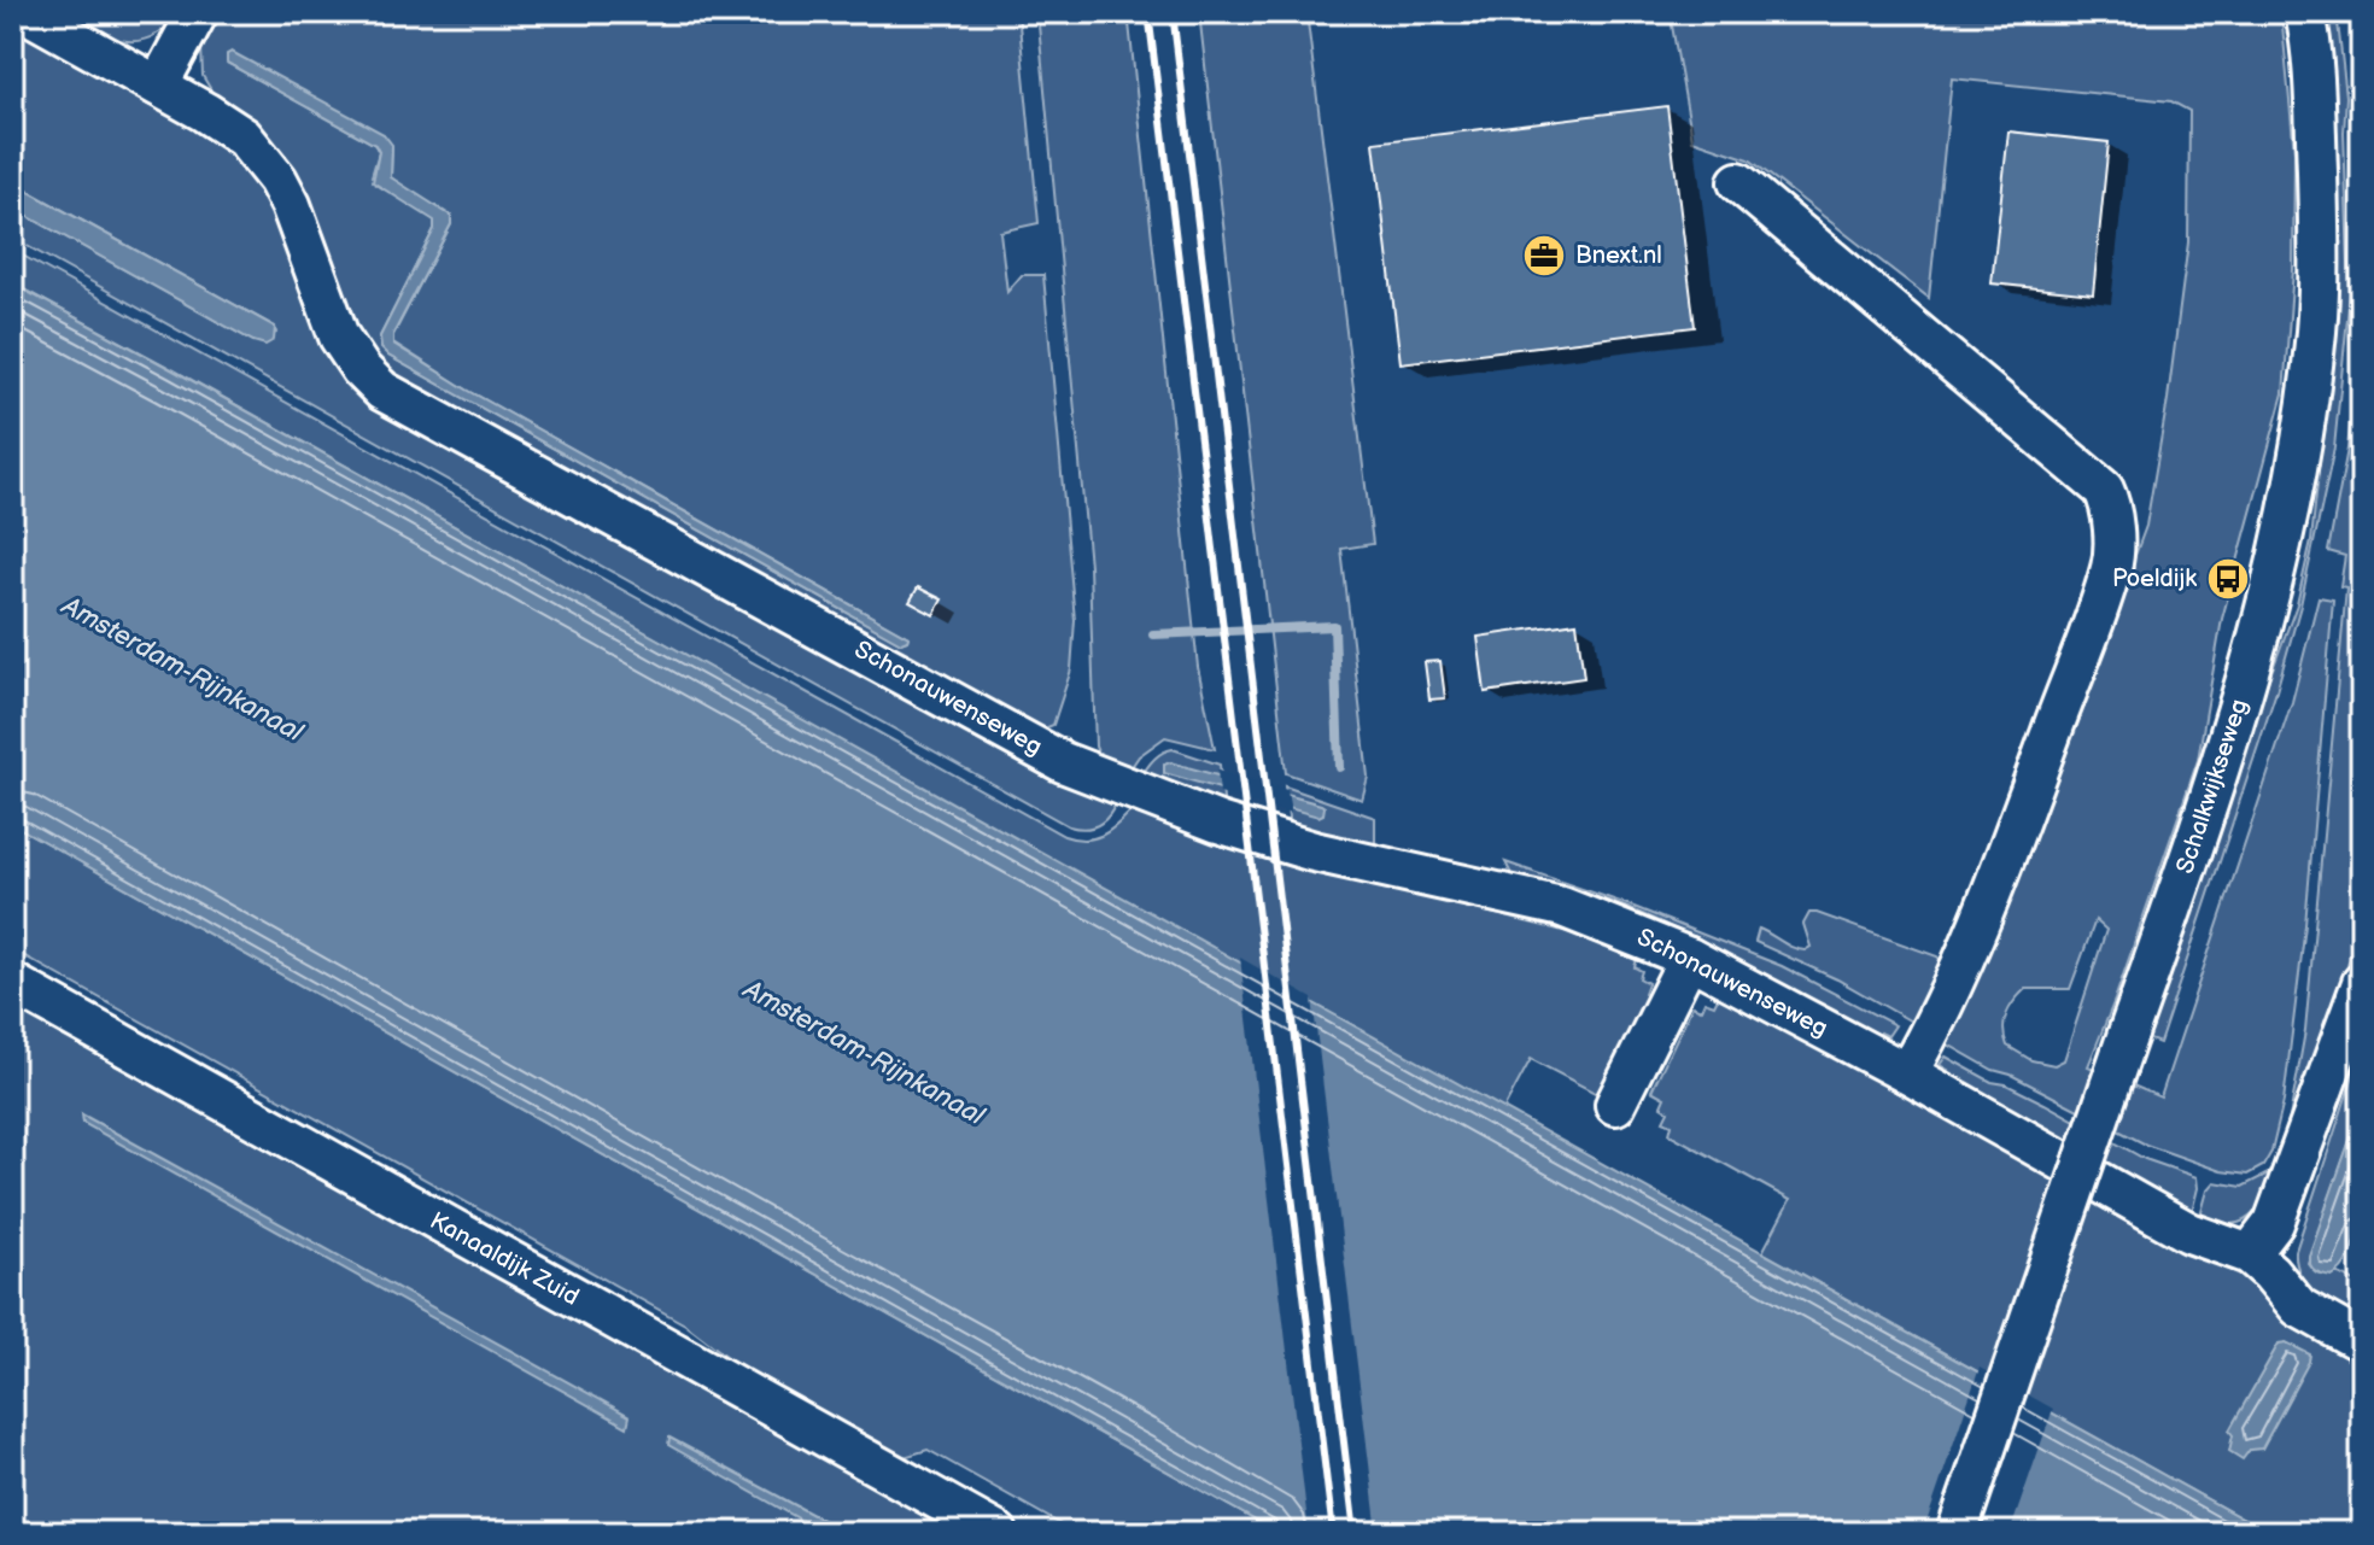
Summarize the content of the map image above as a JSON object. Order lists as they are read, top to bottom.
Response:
{
  "streets": {
    "street": ["Schonauwenseweg", "Schalkwijkseweg", "Kanaaldijk Zuid"]
  },
  "water": ["Amsterdam-Rijnkanaal"],
  "places": {
    "office": ["Bnext.nl"],
    "bus stop": ["Poeldijk"]
  }
}
